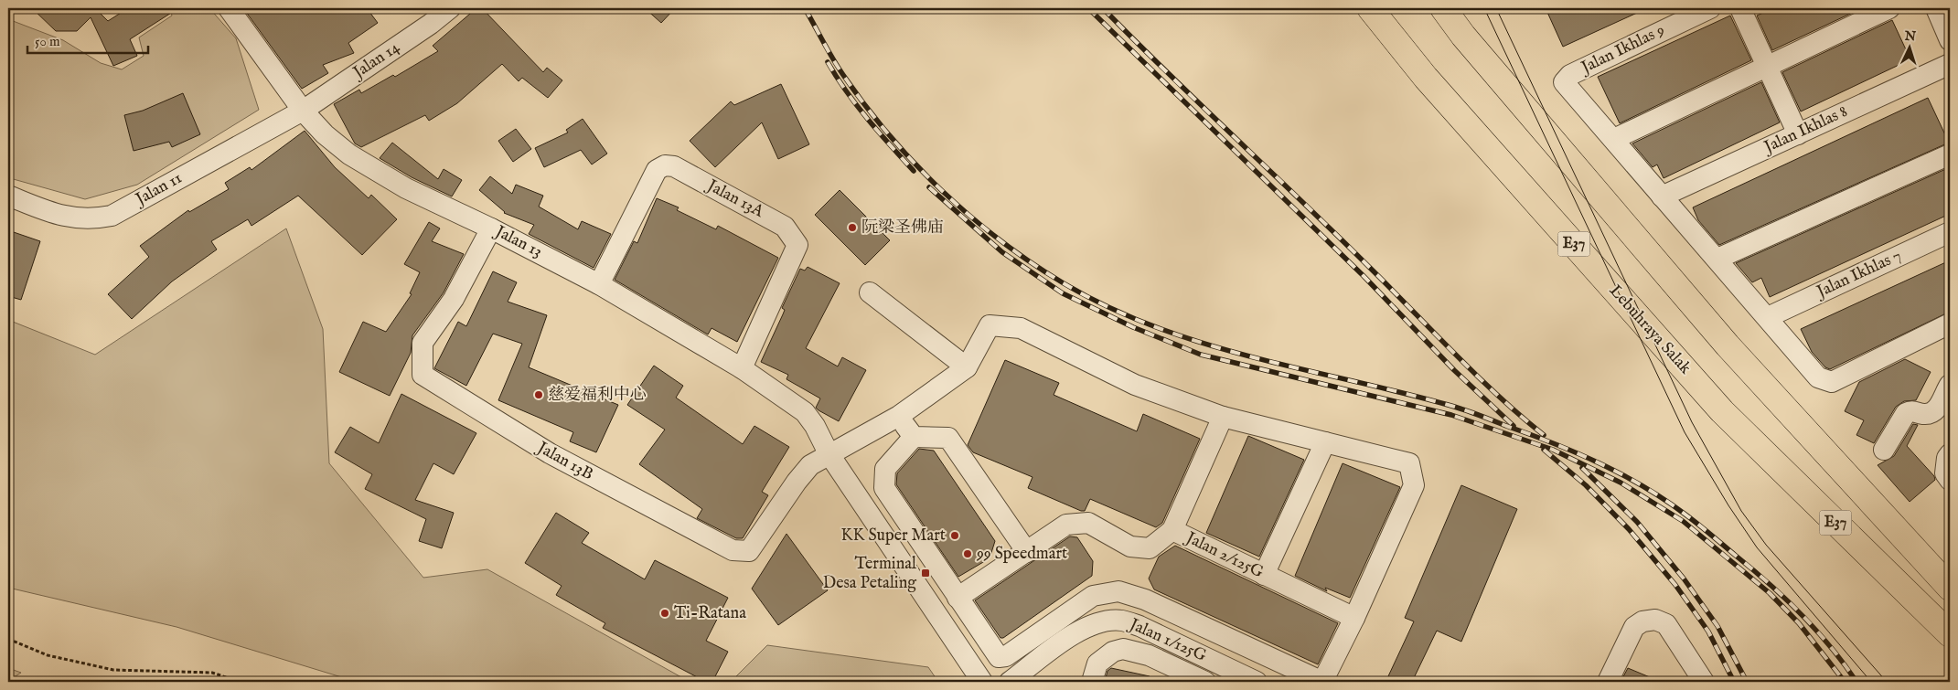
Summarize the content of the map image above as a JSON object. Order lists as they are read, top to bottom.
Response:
{
  "streets": {
    "highway": ["E37", "Lebuhraya Salak"],
    "street": [
      "Jalan Ikhlas 9",
      "Jalan 14",
      "Jalan Ikhlas 8",
      "Jalan 11",
      "Jalan 13A",
      "Jalan 13",
      "Jalan Ikhlas 7",
      "Jalan 13B",
      "Jalan 2/125G",
      "Jalan 1/125G"
    ]
  },
  "crossings": [
    ["Jalan 14", "Jalan 11"],
    ["Jalan 14", "Jalan 13"],
    ["Jalan 11", "Jalan 13"],
    ["Jalan 13A", "Jalan 13"],
    ["Jalan 13", "Jalan 13B"]
  ],
  "places": {
    "other": [
      "阮梁圣佛庙",
      "慈爱福利中心",
      "KK Super Mart",
      "99 Speedmart",
      "Ti-Ratana"
    ],
    "transit": ["Terminal Desa Petaling"]
  },
  "scale_bar": "50 m",
  "north": "top"
}
